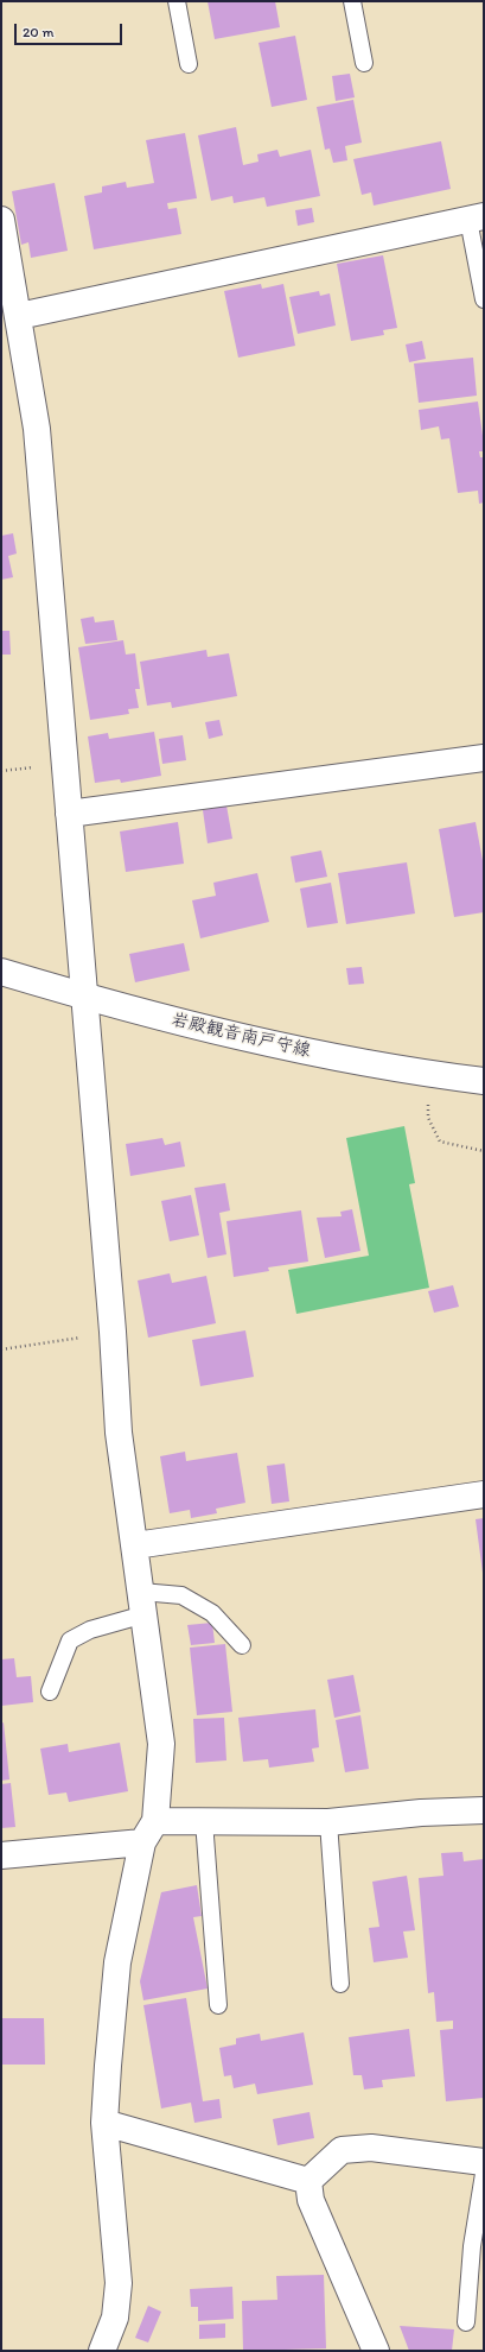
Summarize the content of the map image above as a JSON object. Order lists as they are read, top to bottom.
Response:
{
  "streets": {
    "street": ["岩殿観音南戸守線"]
  },
  "scale_bar": "20 m"
}
